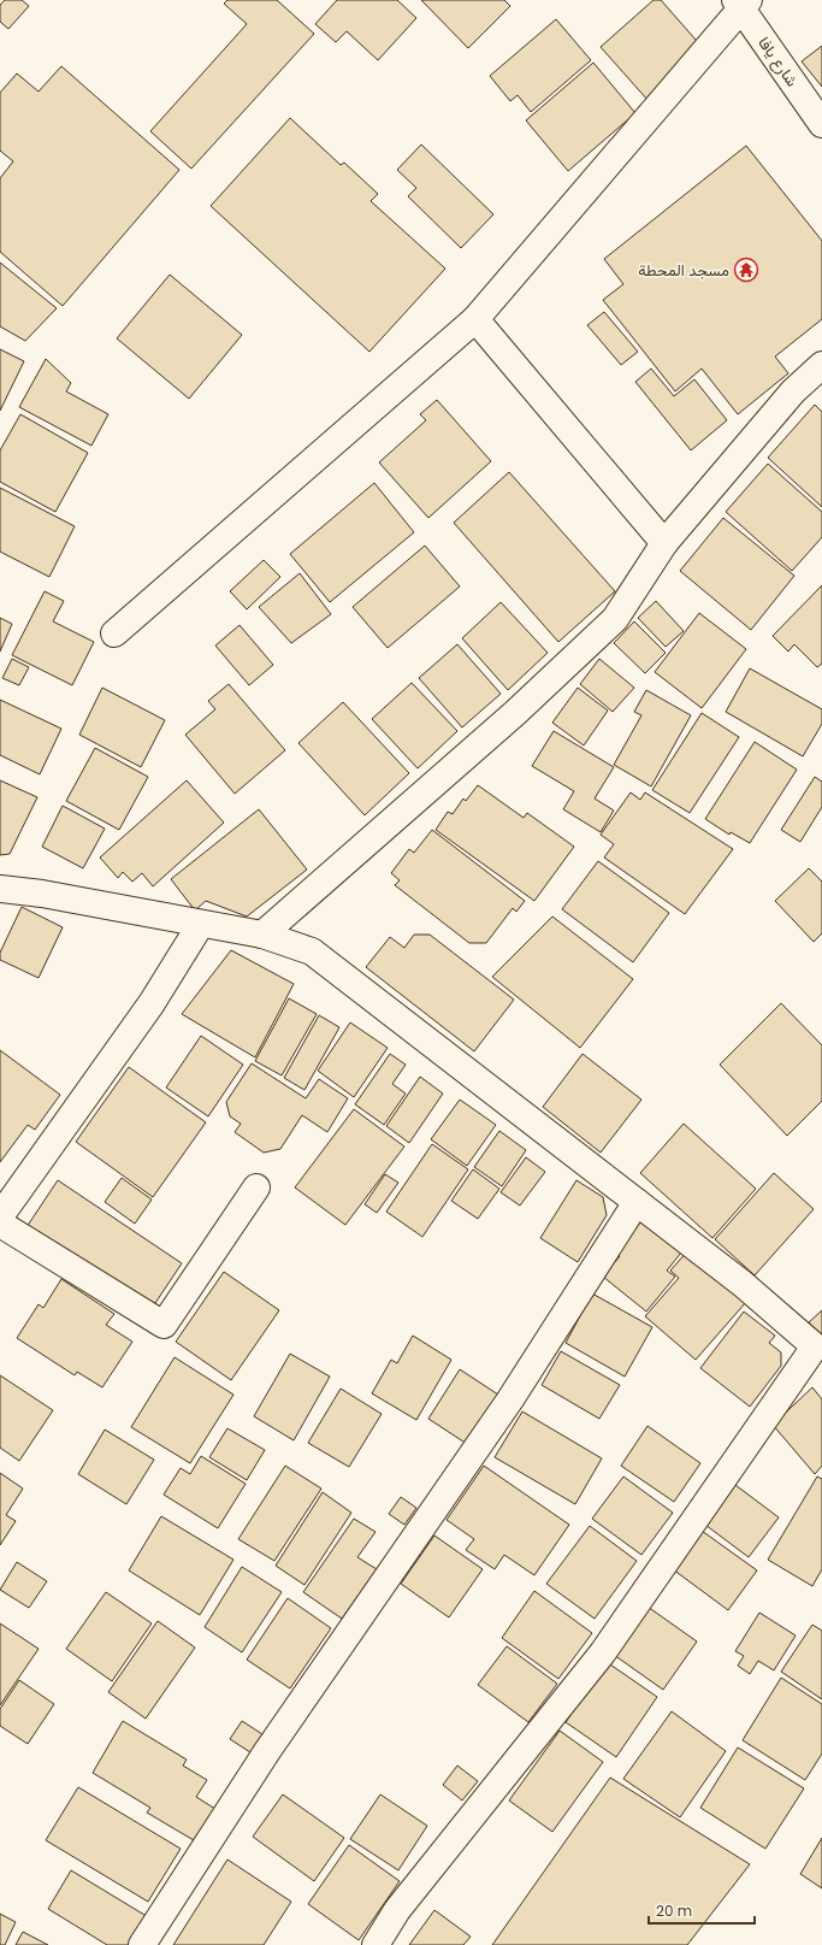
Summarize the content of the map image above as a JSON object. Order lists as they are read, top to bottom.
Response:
{
  "streets": {
    "street": ["شارع يافا"]
  },
  "places": {
    "temple": ["مسجد المحطة"]
  },
  "scale_bar": "20 m"
}
